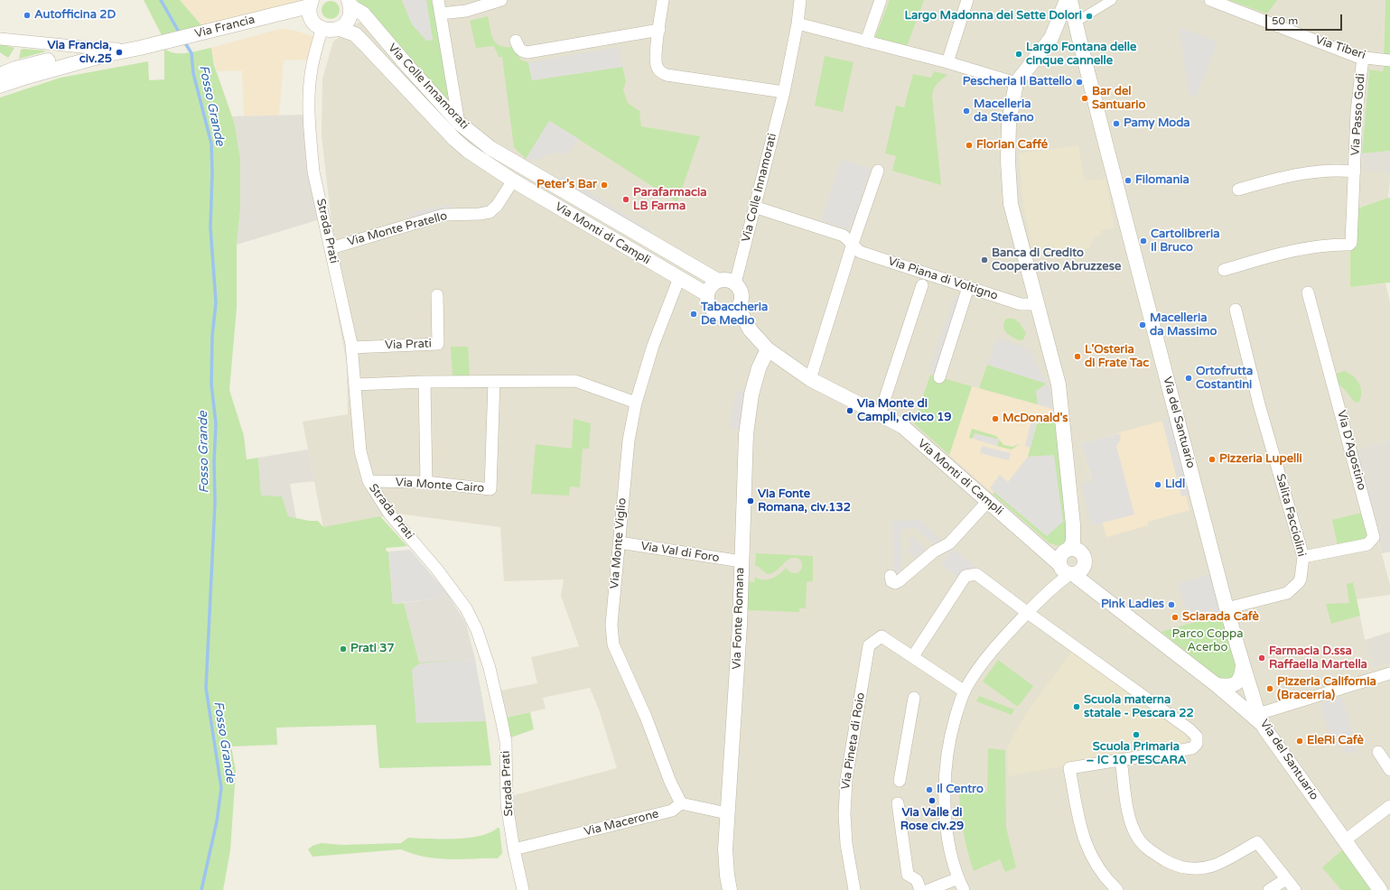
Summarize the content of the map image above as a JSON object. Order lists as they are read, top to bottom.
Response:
{
  "streets": {
    "street": [
      "Via Francia",
      "Via Tiberi",
      "Via Colle Innamorati",
      "Via Passo Godi",
      "Via Monte Pratello",
      "Strada Prati",
      "Via Monti di Campli",
      "Via Piana di Voltigno",
      "Via Prati",
      "Via del Santuario",
      "Via D'Agostino",
      "Via Monte Cairo",
      "Salita Facciolini",
      "Via Monte Viglio",
      "Via Val di Foro",
      "Via Fonte Romana",
      "Via Pineta di Roio",
      "Via Macerone"
    ]
  },
  "crossings": [
    ["Via Tiberi", "Via Passo Godi"],
    ["Via Colle Innamorati", "Via Monti di Campli"],
    ["Via Colle Innamorati", "Via Piana di Voltigno"],
    ["Via Monte Pratello", "Strada Prati"],
    ["Via Monte Pratello", "Via Monti di Campli"],
    ["Strada Prati", "Via Prati"],
    ["Strada Prati", "Via Monte Cairo"],
    ["Strada Prati", "Via Macerone"],
    ["Via Monti di Campli", "Via del Santuario"],
    ["Via Monti di Campli", "Via Monte Viglio"],
    ["Via Monti di Campli", "Via Fonte Romana"],
    ["Via del Santuario", "Salita Facciolini"],
    ["Via D'Agostino", "Salita Facciolini"],
    ["Via Monte Viglio", "Via Val di Foro"],
    ["Via Monte Viglio", "Via Macerone"],
    ["Via Val di Foro", "Via Fonte Romana"]
  ],
  "water": ["Fosso Grande"],
  "parks": ["Parco Coppa Acerbo"],
  "places": [
    "Autofficina 2D",
    "Largo Madonna dei Sette Dolori",
    "Via Francia, civ.25",
    "Largo Fontana delle cinque cannelle",
    "Pescheria Il Battello",
    "Bar del Santuario",
    "Macelleria da Stefano",
    "Pamy Moda",
    "Florian Caffé",
    "Filomania",
    "Peter's Bar",
    "Parafarmacia LB Farma",
    "Cartolibreria Il Bruco",
    "Banca di Credito Cooperativo Abruzzese",
    "Tabaccheria De Medio",
    "Macelleria da Massimo",
    "L'Osteria di Frate Tac",
    "Ortofrutta Costantini",
    "Via Monte di Campli, civico 19",
    "McDonald's",
    "Pizzeria Lupelli",
    "Lidl",
    "Via Fonte Romana, civ.132",
    "Pink Ladies",
    "Sciarada Cafè",
    "Prati 37",
    "Farmacia D.ssa Raffaella Martella",
    "Pizzeria California (Bracerria)",
    "Scuola materna statale - Pescara 22",
    "Scuola Primaria – IC 10 PESCARA",
    "EleRi Cafè",
    "Il Centro",
    "Via Valle di Rose civ.29"
  ],
  "scale_bar": "50 m"
}
